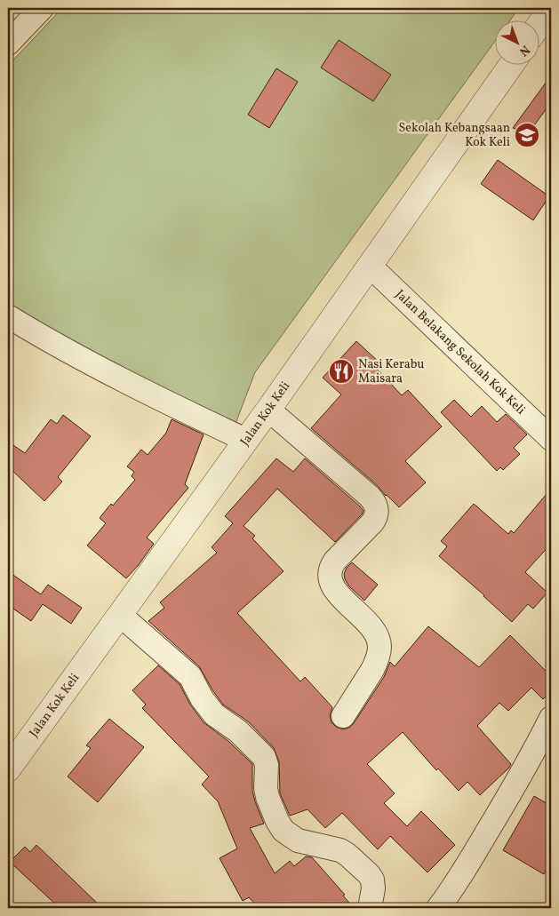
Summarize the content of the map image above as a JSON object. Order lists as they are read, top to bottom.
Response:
{
  "streets": {
    "street": ["Jalan Belakang Sekolah Kok Keli", "Jalan Kok Keli"]
  },
  "crossings": [
    ["Jalan Belakang Sekolah Kok Keli", "Jalan Kok Keli"]
  ],
  "places": {
    "school or university": ["Sekolah Kebangsaan Kok Keli"],
    "restaurant": ["Nasi Kerabu Maisara"]
  },
  "north": "bottom right"
}
